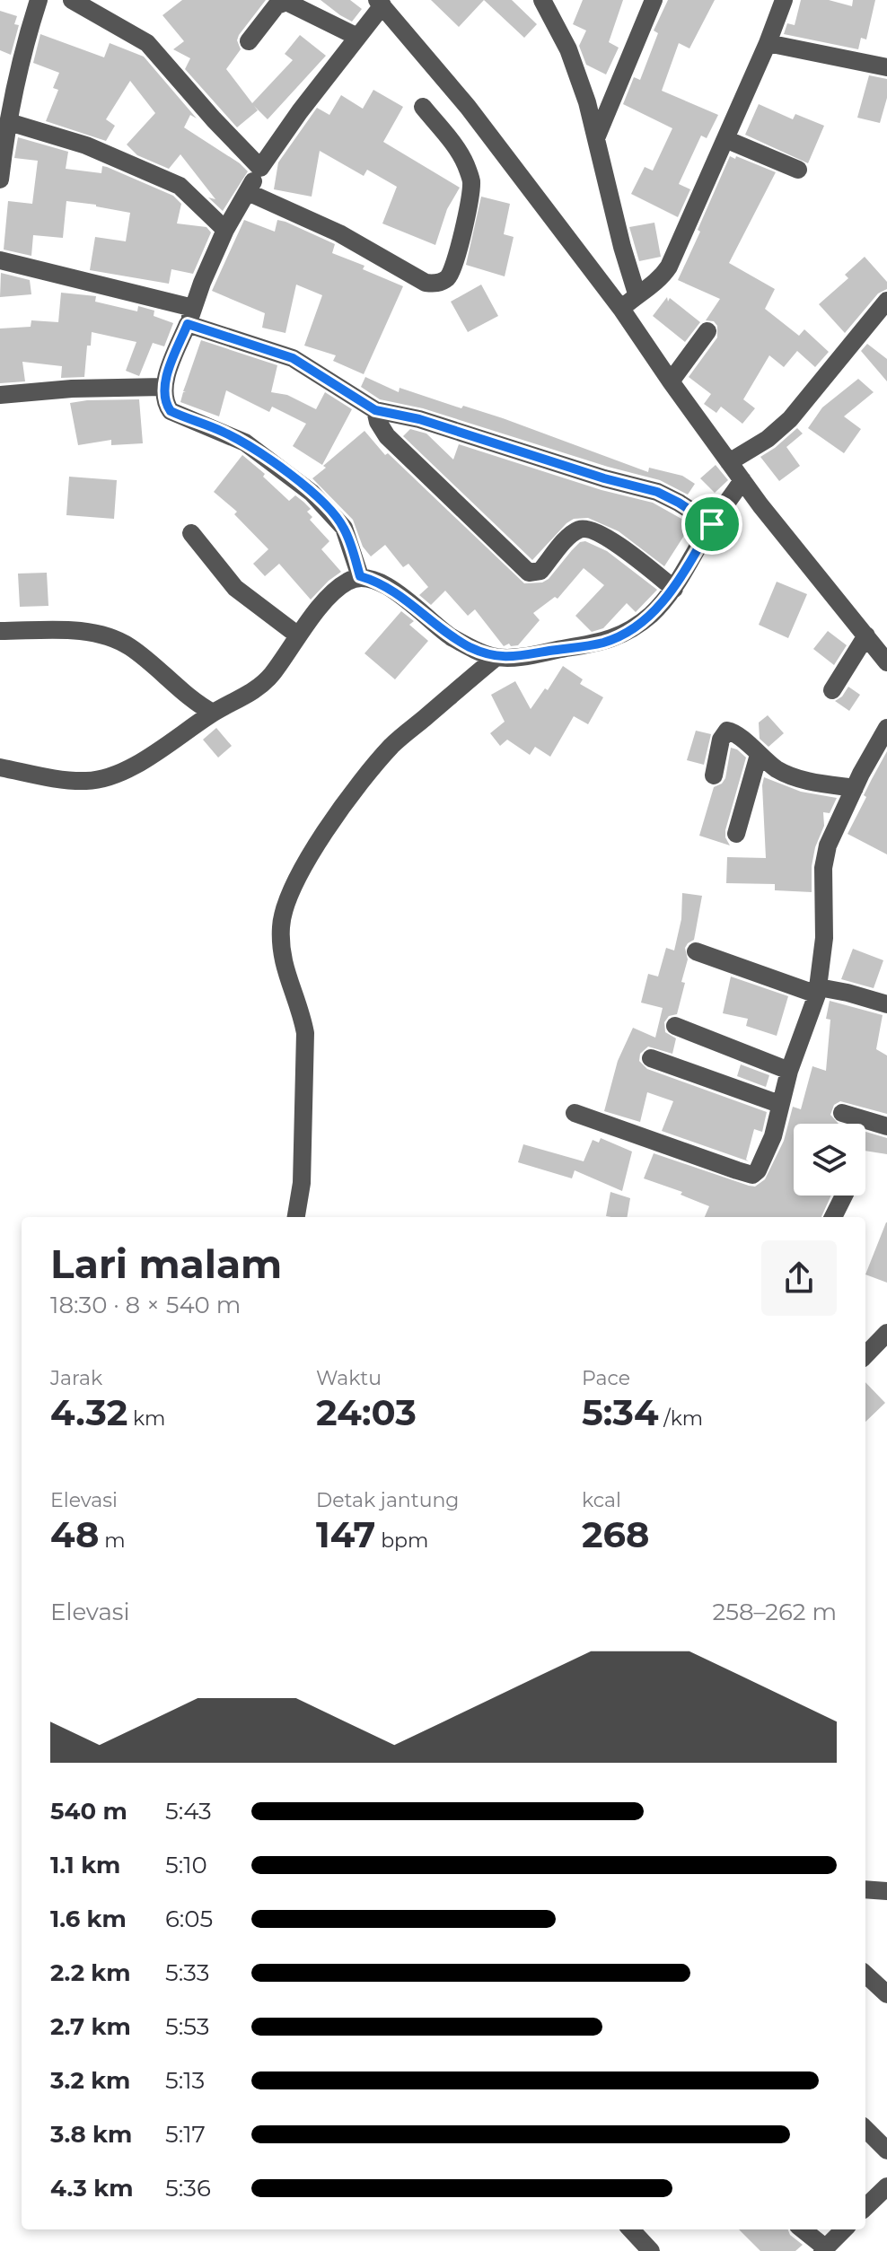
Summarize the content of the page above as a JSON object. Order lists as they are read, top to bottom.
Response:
{
  "page": {
    "heading": ["Lari malam", "18:30 · 8 × 540 m"],
    "stats": [
      ["Jarak", "4.32 km"],
      ["Waktu", "24:03"],
      ["Pace", "5:34 /km"],
      ["Elevasi", "48 m"],
      ["Detak jantung", "147 bpm"],
      ["kcal", "268"]
    ],
    "chart": ["Elevasi", "258–262 m"],
    "list": [
      {
        "name": "540 m",
        "note": "5:43"
      },
      {
        "name": "1.1 km",
        "note": "5:10"
      },
      {
        "name": "1.6 km",
        "note": "6:05"
      },
      {
        "name": "2.2 km",
        "note": "5:33"
      },
      {
        "name": "2.7 km",
        "note": "5:53"
      },
      {
        "name": "3.2 km",
        "note": "5:13"
      },
      {
        "name": "3.8 km",
        "note": "5:17"
      },
      {
        "name": "4.3 km",
        "note": "5:36"
      }
    ]
  }
}
